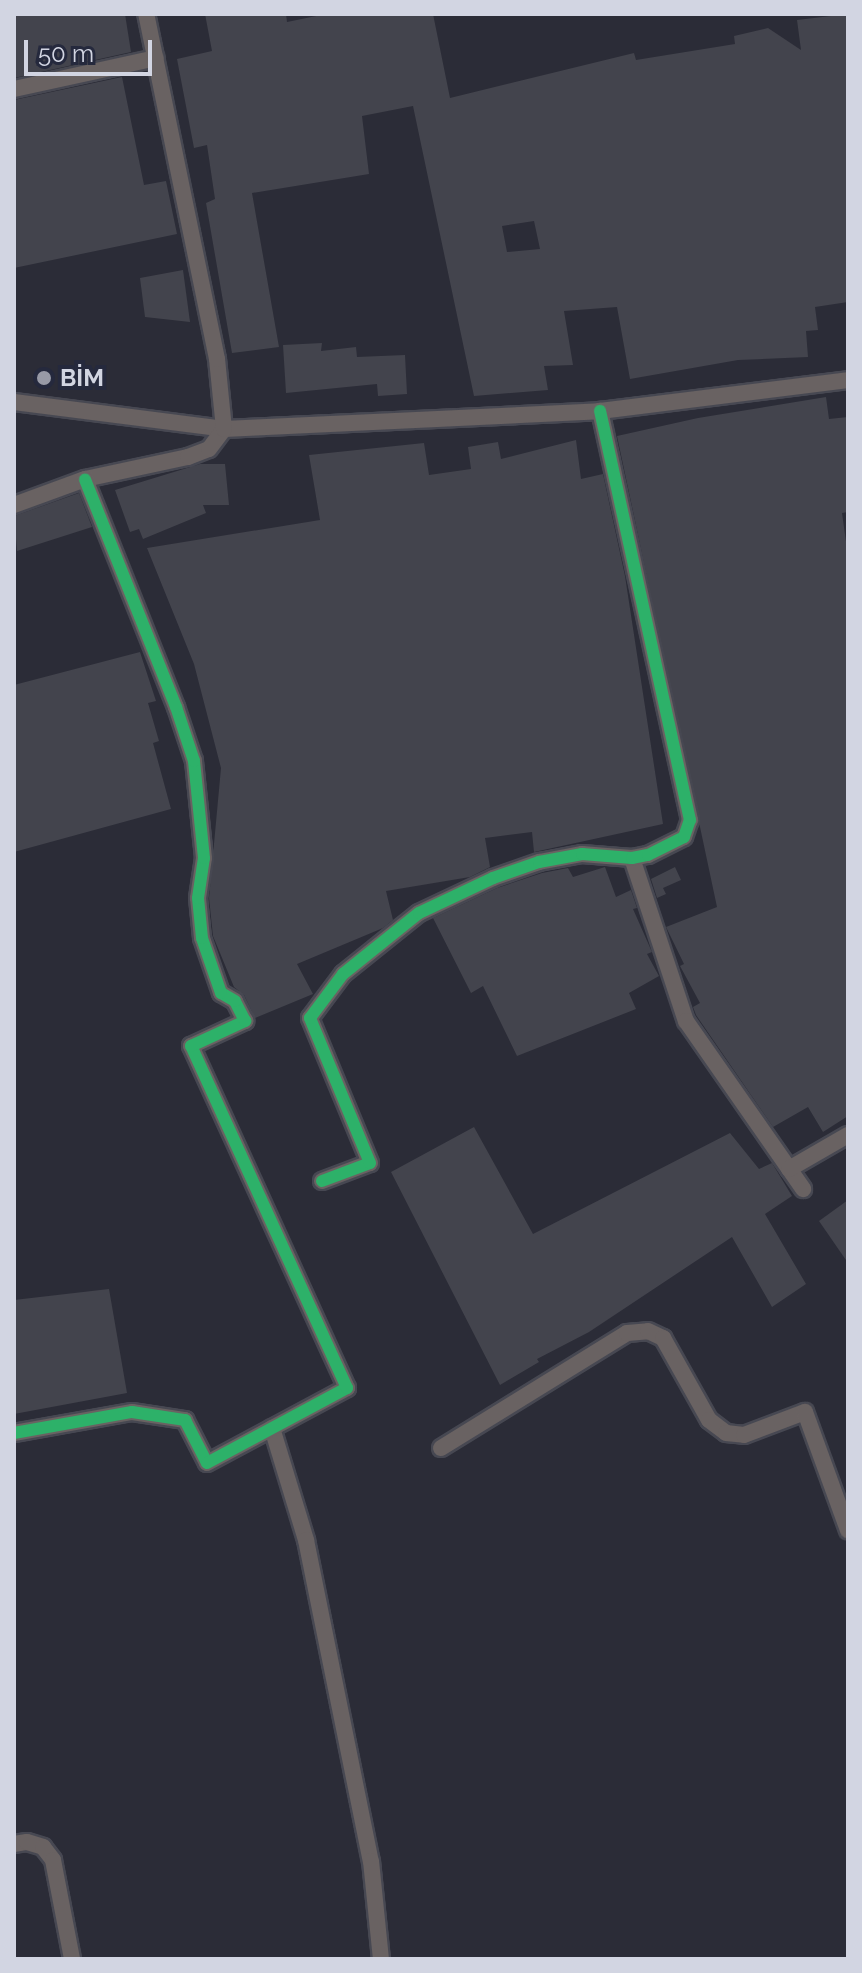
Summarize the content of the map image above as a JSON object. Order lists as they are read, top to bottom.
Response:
{
  "places": ["BİM"],
  "scale_bar": "50 m"
}
